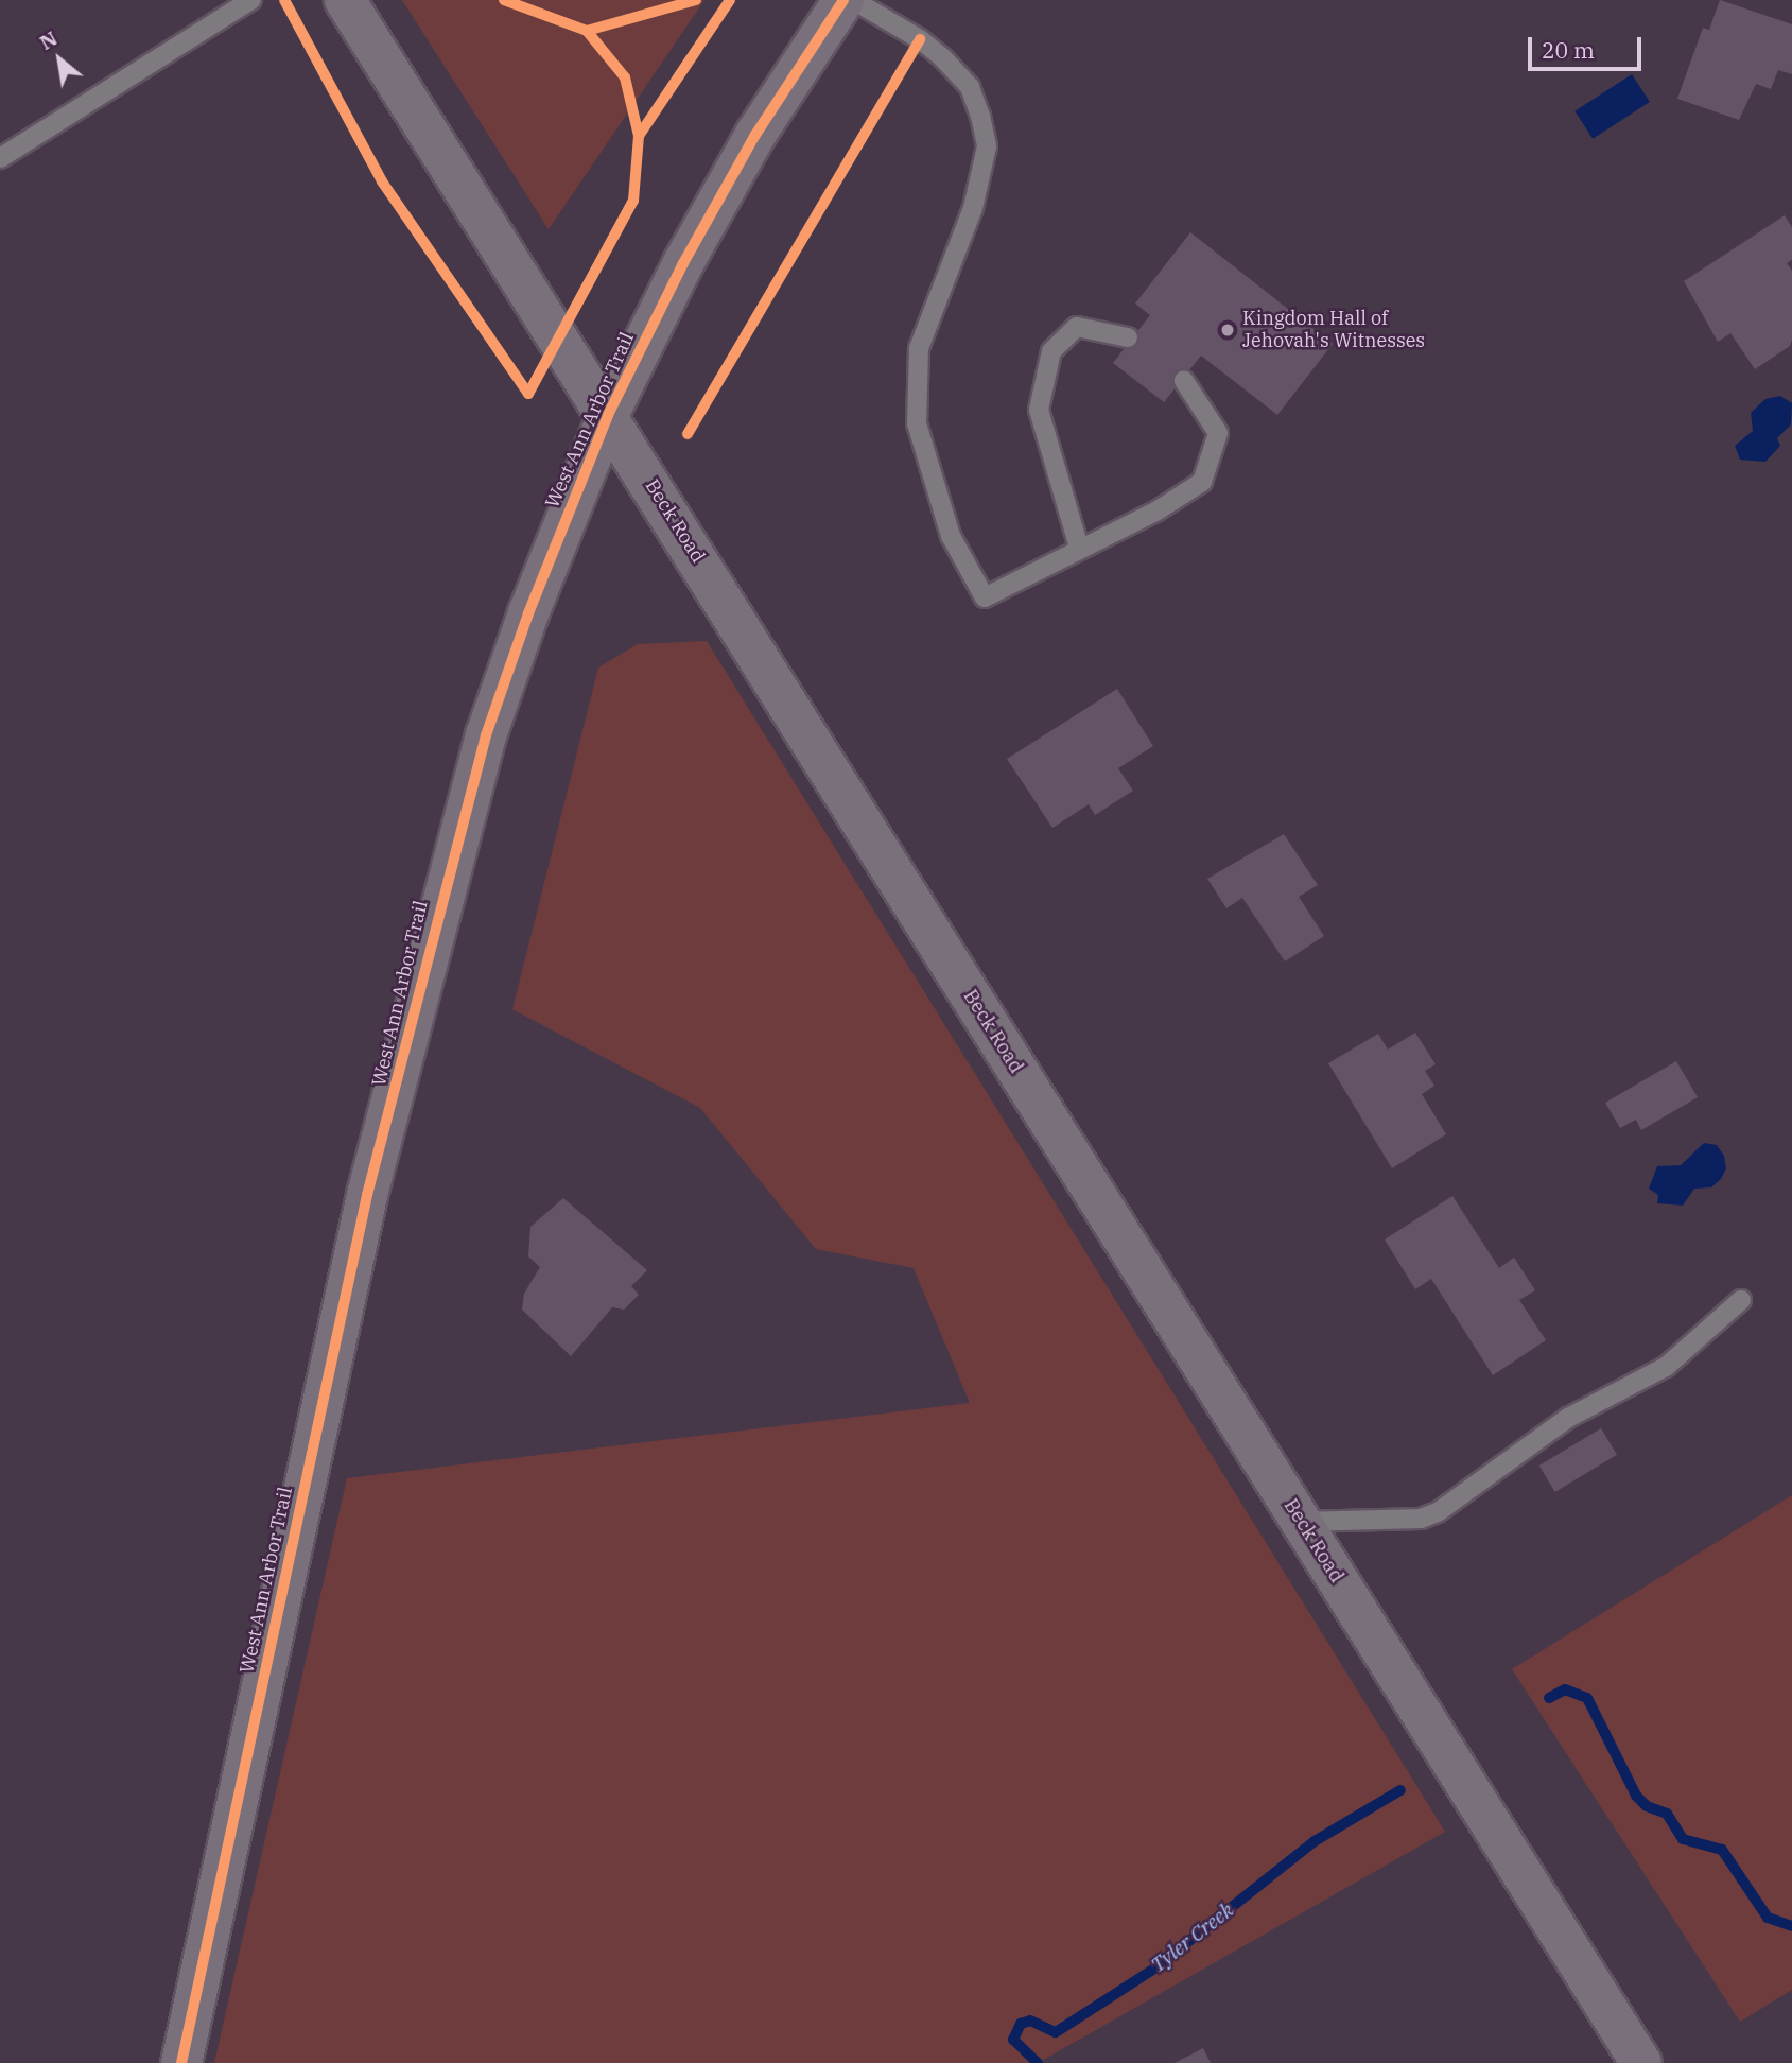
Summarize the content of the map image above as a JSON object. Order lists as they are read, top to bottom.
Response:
{
  "streets": {
    "main road": ["West Ann Arbor Trail", "Beck Road"]
  },
  "crossings": [
    ["West Ann Arbor Trail", "Beck Road"]
  ],
  "water": ["Tyler Creek"],
  "places": ["Kingdom Hall of Jehovah's Witnesses"],
  "scale_bar": "20 m",
  "north": "top left"
}
